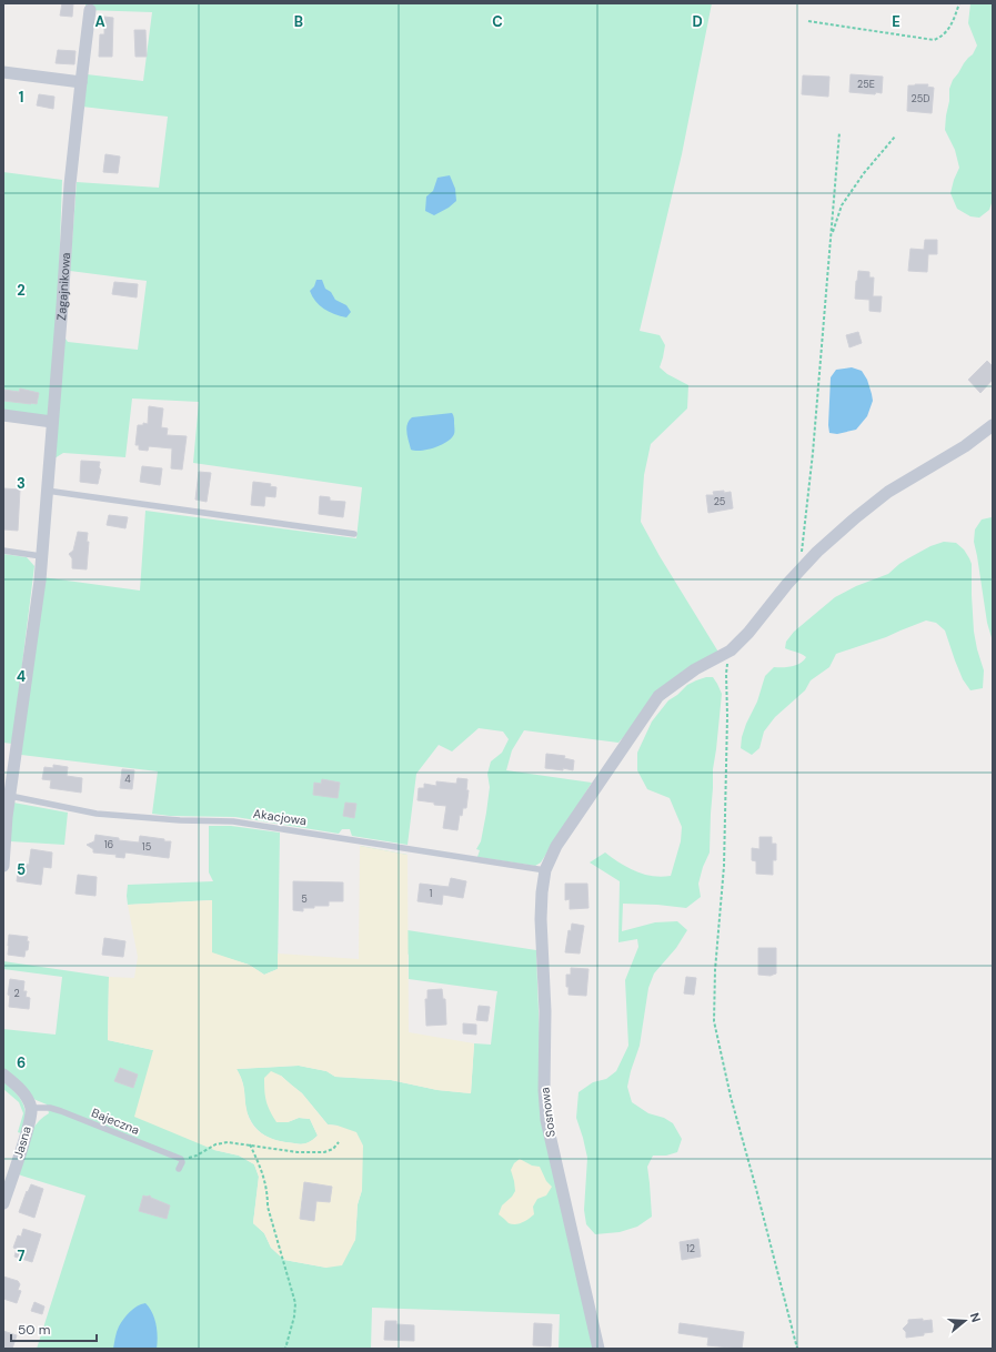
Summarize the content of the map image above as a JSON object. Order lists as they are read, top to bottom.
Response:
{
  "streets": {
    "street": ["Zagajnikowa", "Sosnowa", "Jasna"],
    "lane": ["Akacjowa", "Bajeczna"]
  },
  "crossings": [
    ["Zagajnikowa", "Akacjowa"],
    ["Akacjowa", "Sosnowa"],
    ["Bajeczna", "Jasna"]
  ],
  "house_numbers": [
    "25E",
    "25D",
    "25",
    "4",
    "16",
    "15",
    "1",
    "5",
    "2",
    "12"
  ],
  "scale_bar": "50 m",
  "north": "right",
  "grid": {
    "columns": [
      "A",
      "B",
      "C",
      "D",
      "E"
    ],
    "rows": [
      "1",
      "2",
      "3",
      "4",
      "5",
      "6",
      "7"
    ]
  }
}
